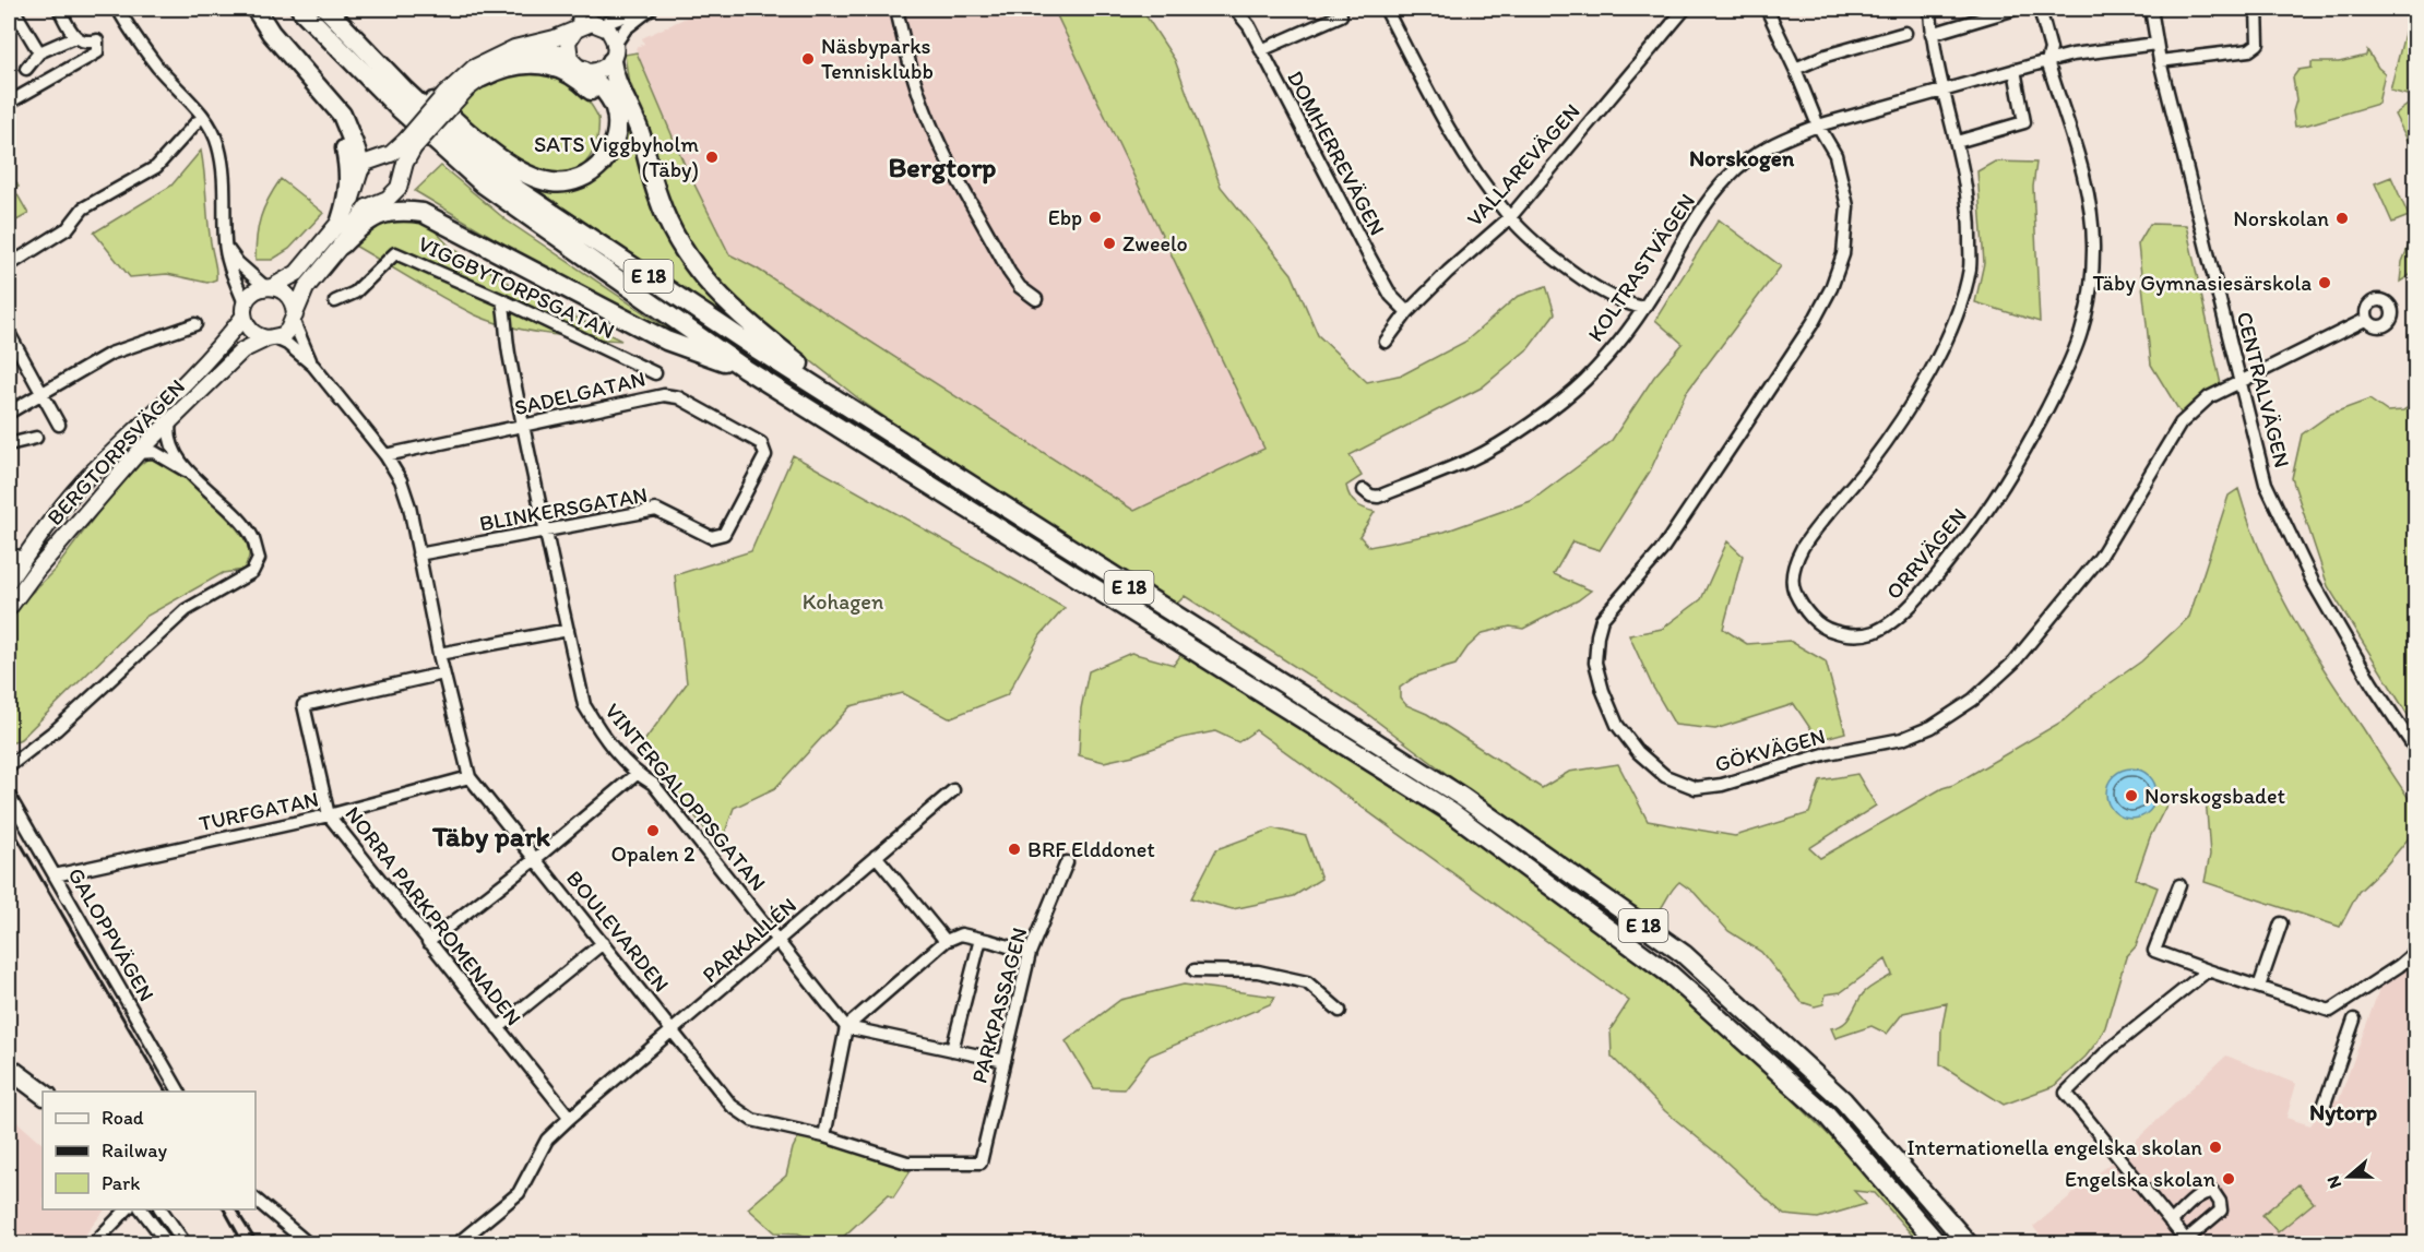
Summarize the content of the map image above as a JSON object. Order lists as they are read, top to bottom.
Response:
{
  "streets": {
    "highway": ["E 18"],
    "main road": ["BERGTORPSVÄGEN"],
    "street": [
      "DOMHERREVÄGEN",
      "VALLAREVÄGEN",
      "KOLTRASTVÄGEN",
      "VIGGBYTORPSGATAN",
      "CENTRALVÄGEN",
      "SADELGATAN",
      "BLINKERSGATAN",
      "ORRVÄGEN",
      "GÖKVÄGEN",
      "VINTERGALOPPSGATAN",
      "TURFGATAN",
      "NORRA PARKPROMENADEN",
      "BOULEVARDEN",
      "GALOPPVÄGEN",
      "PARKALLÉN",
      "PARKPASSAGEN"
    ]
  },
  "crossings": [
    ["DOMHERREVÄGEN", "VALLAREVÄGEN"],
    ["KOLTRASTVÄGEN", "CENTRALVÄGEN"],
    ["KOLTRASTVÄGEN", "ORRVÄGEN"],
    ["KOLTRASTVÄGEN", "GÖKVÄGEN"],
    ["VIGGBYTORPSGATAN", "VINTERGALOPPSGATAN"],
    ["CENTRALVÄGEN", "GÖKVÄGEN"],
    ["SADELGATAN", "BLINKERSGATAN"],
    ["SADELGATAN", "VINTERGALOPPSGATAN"],
    ["SADELGATAN", "BOULEVARDEN"],
    ["BERGTORPSVÄGEN", "BOULEVARDEN"],
    ["BLINKERSGATAN", "VINTERGALOPPSGATAN"],
    ["BLINKERSGATAN", "BOULEVARDEN"],
    ["VINTERGALOPPSGATAN", "PARKALLÉN"],
    ["TURFGATAN", "NORRA PARKPROMENADEN"],
    ["TURFGATAN", "BOULEVARDEN"],
    ["TURFGATAN", "GALOPPVÄGEN"],
    ["NORRA PARKPROMENADEN", "BOULEVARDEN"],
    ["NORRA PARKPROMENADEN", "PARKALLÉN"],
    ["BOULEVARDEN", "PARKALLÉN"],
    ["BOULEVARDEN", "PARKPASSAGEN"]
  ],
  "districts": [
    "Norskogen",
    "Bergtorp",
    "Täby park",
    "Nytorp"
  ],
  "parks": ["Kohagen"],
  "places": [
    "Näsbyparks Tennisklubb",
    "SATS Viggbyholm (Täby)",
    "Ebp",
    "Norskolan",
    "Zweelo",
    "Täby Gymnasiesärskola",
    "Norskogsbadet",
    "Opalen 2",
    "BRF Elddonet",
    "Internationella engelska skolan",
    "Engelska skolan"
  ],
  "legend": ["Road", "Railway", "Park"],
  "north": "left"
}
